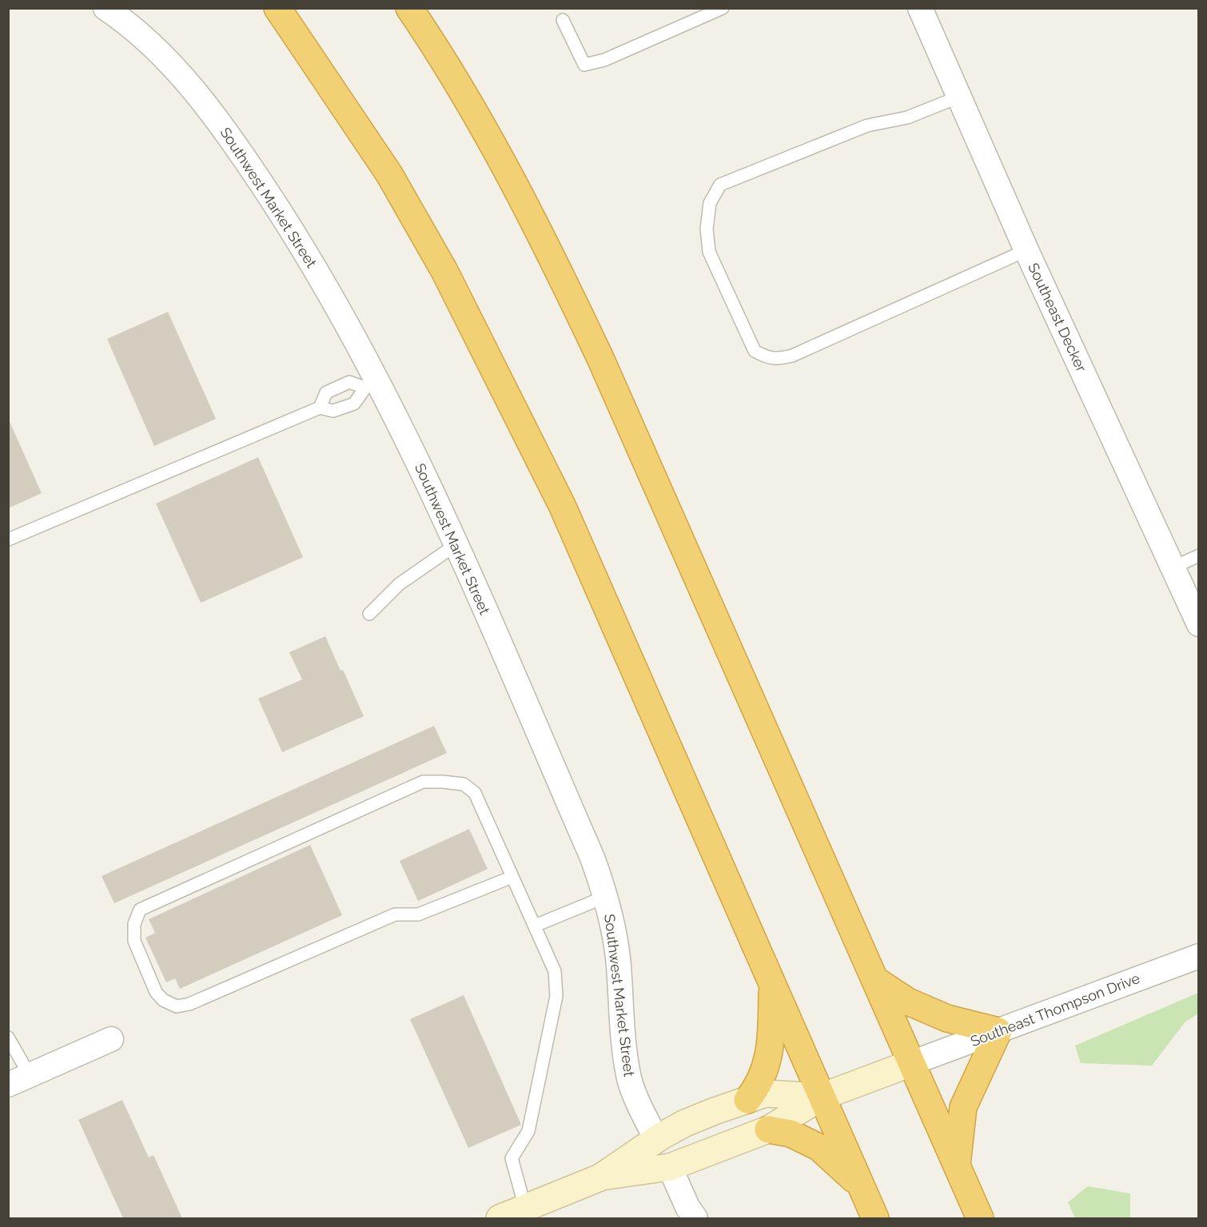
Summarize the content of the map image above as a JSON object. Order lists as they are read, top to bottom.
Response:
{
  "streets": {
    "street": ["Southwest Market Street", "Southeast Decker", "Southeast Thompson Drive"]
  }
}
